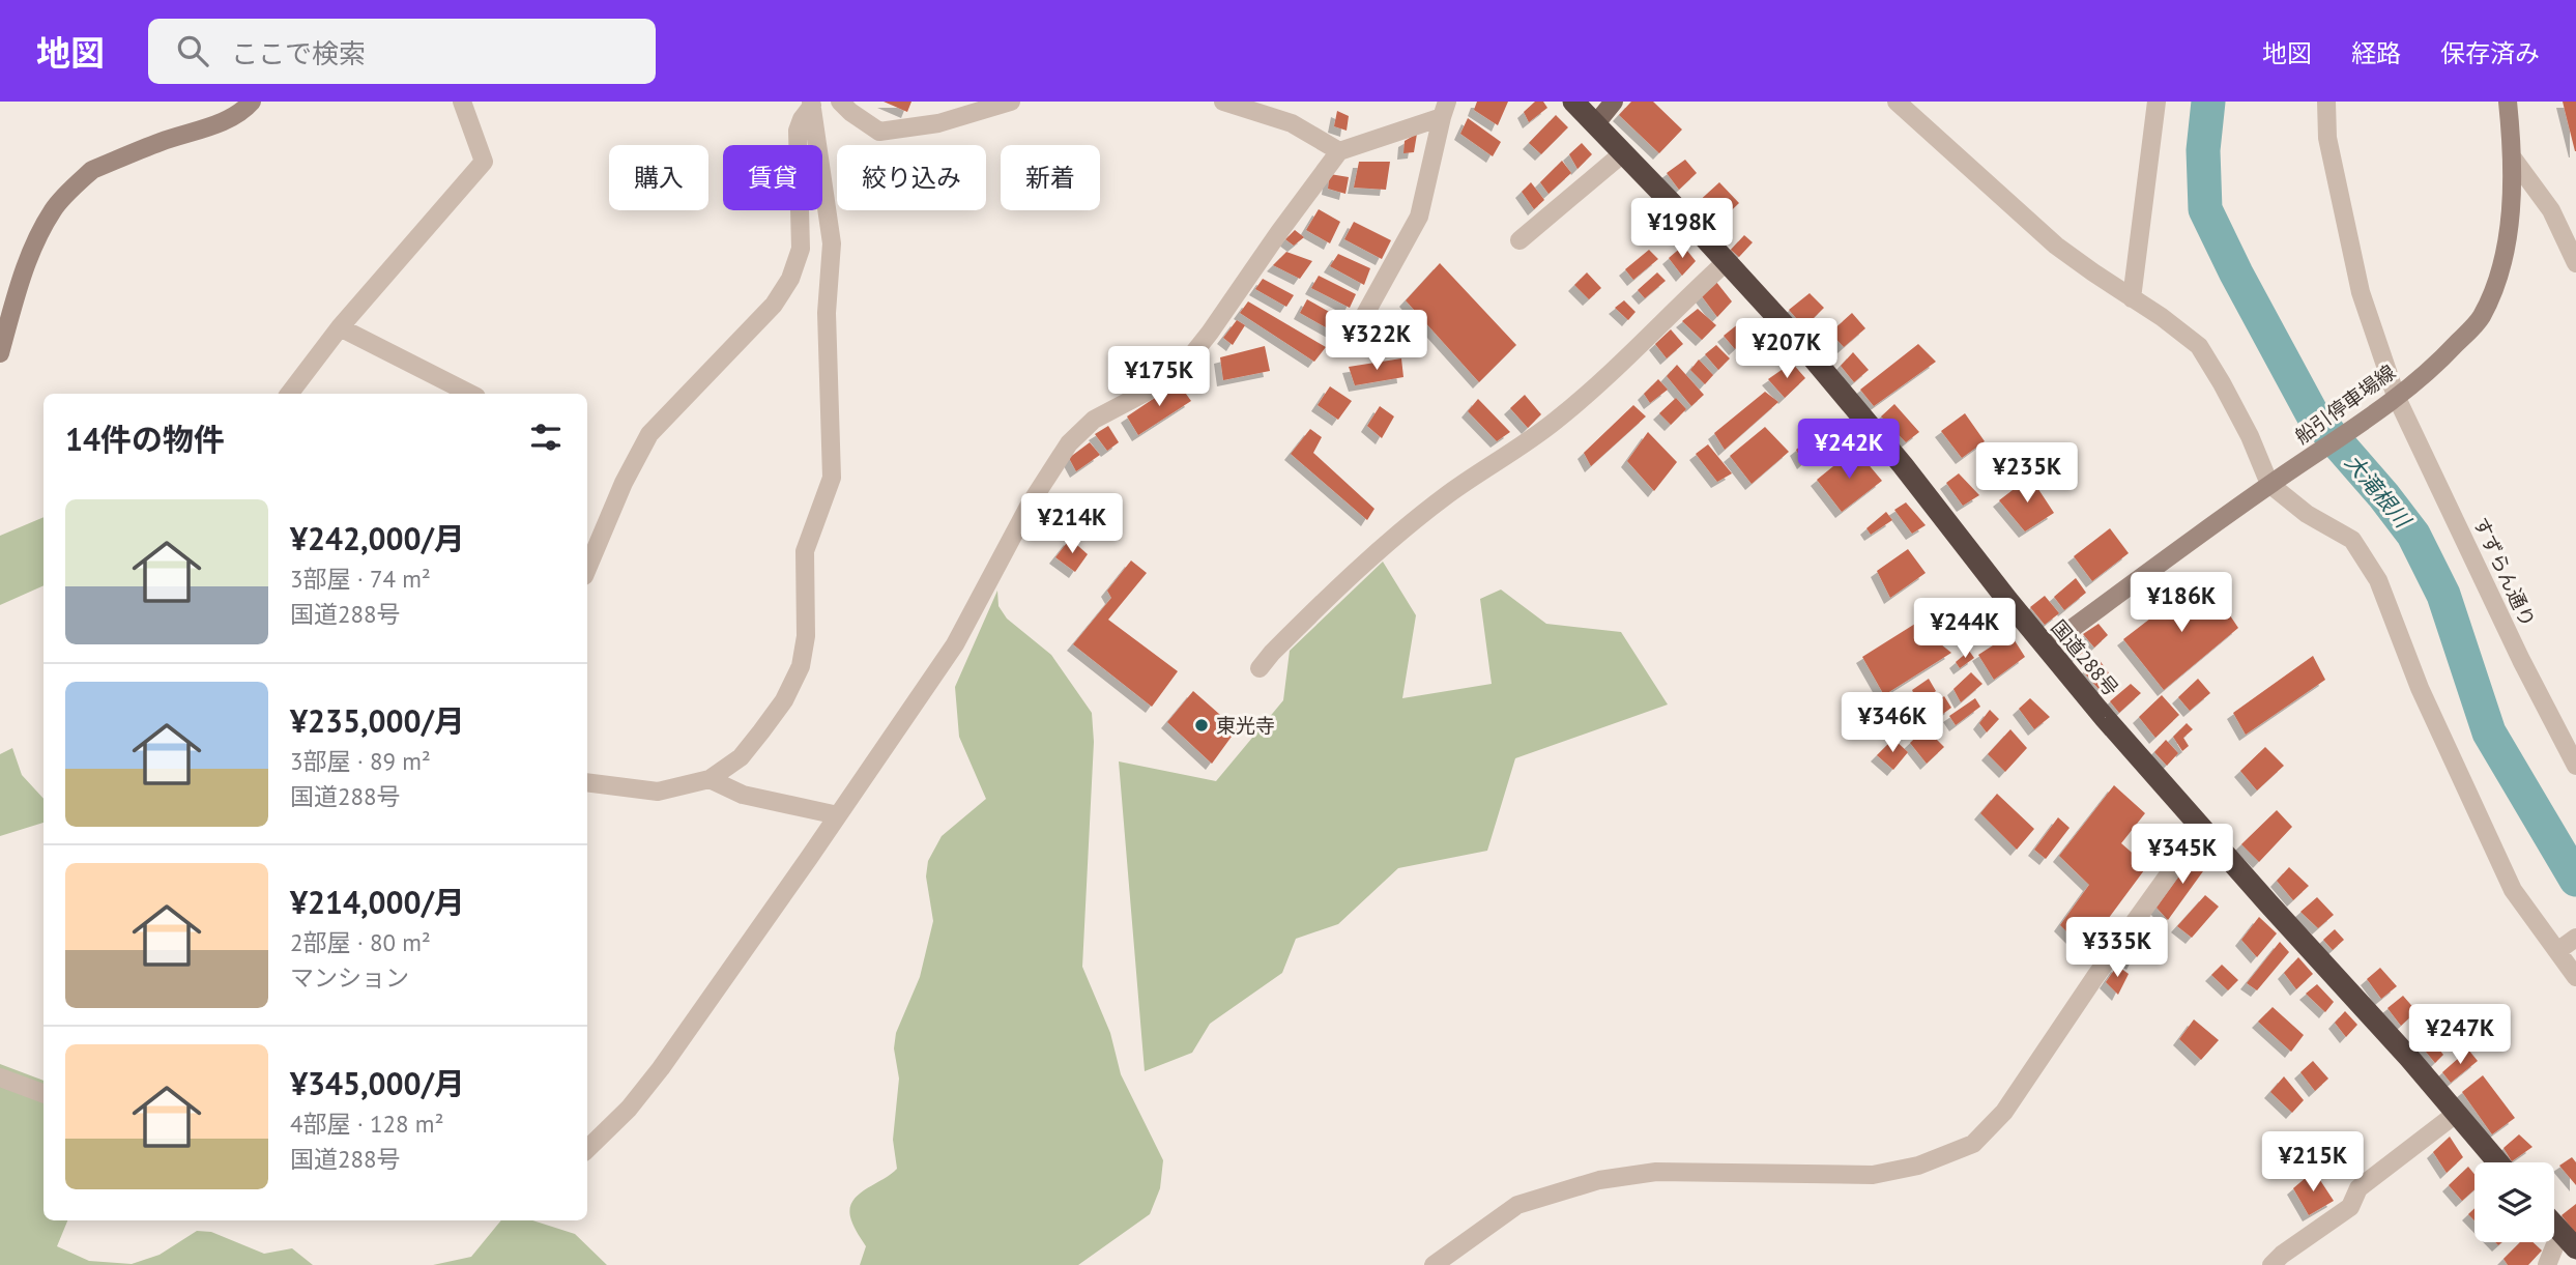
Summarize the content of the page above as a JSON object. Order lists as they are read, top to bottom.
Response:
{
  "streets": {
    "highway": ["国道288号"],
    "main road": ["船引停車場線"],
    "street": ["すずらん通り"]
  },
  "crossings": [
    ["船引停車場線", "すずらん通り"],
    ["船引停車場線", "国道288号"]
  ],
  "water": ["大滝根川"],
  "places": ["東光寺"],
  "page": {
    "header": "地図",
    "search": "ここで検索",
    "nav": ["地図", "経路", "保存済み"],
    "chip": [
      "購入",
      "賃貸",
      "絞り込み",
      "新着"
    ],
    "price": [
      "¥198K",
      "¥322K",
      "¥207K",
      "¥175K",
      "¥242K",
      "¥235K",
      "¥214K",
      "¥186K",
      "¥244K",
      "¥346K",
      "¥345K",
      "¥335K",
      "¥247K",
      "¥215K"
    ],
    "heading": "14件の物件",
    "list": [
      {
        "name": "¥242,000/月",
        "note": "3部屋 · 74 m² · 国道288号"
      },
      {
        "name": "¥235,000/月",
        "note": "3部屋 · 89 m² · 国道288号"
      },
      {
        "name": "¥214,000/月",
        "note": "2部屋 · 80 m² · マンション"
      },
      {
        "name": "¥345,000/月",
        "note": "4部屋 · 128 m² · 国道288号"
      }
    ]
  }
}
